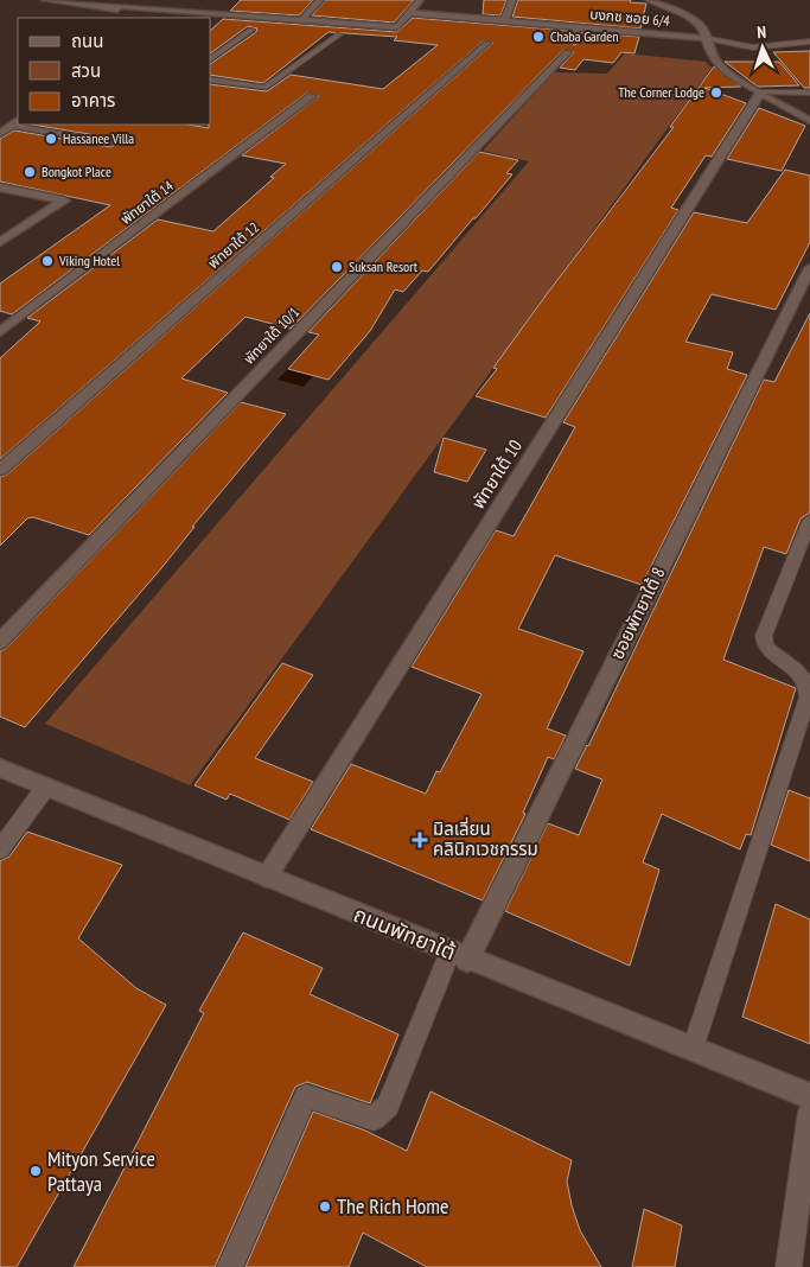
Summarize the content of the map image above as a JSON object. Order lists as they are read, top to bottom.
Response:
{
  "streets": {
    "street": [
      "บงกช ซอย 6/4",
      "พัทยาใต้ 14",
      "พัทยาใต้ 12",
      "พัทยาใต้ 10/1",
      "พัทยาใต้ 10",
      "ซอยพัทยาใต้ 8",
      "ถนนพัทยาใต้"
    ]
  },
  "crossings": [
    ["พัทยาใต้ 10", "ถนนพัทยาใต้"],
    ["ซอยพัทยาใต้ 8", "ถนนพัทยาใต้"]
  ],
  "places": {
    "other": [
      "Chaba Garden",
      "The Corner Lodge",
      "Hassanee Villa",
      "Bongkot Place",
      "Viking Hotel",
      "Suksan Resort",
      "Mityon Service Pattaya",
      "The Rich Home"
    ],
    "health": ["มิลเลี่ยน คลินิกเวชกรรม"]
  },
  "legend": ["ถนน", "สวน", "อาคาร"],
  "north": "top"
}
